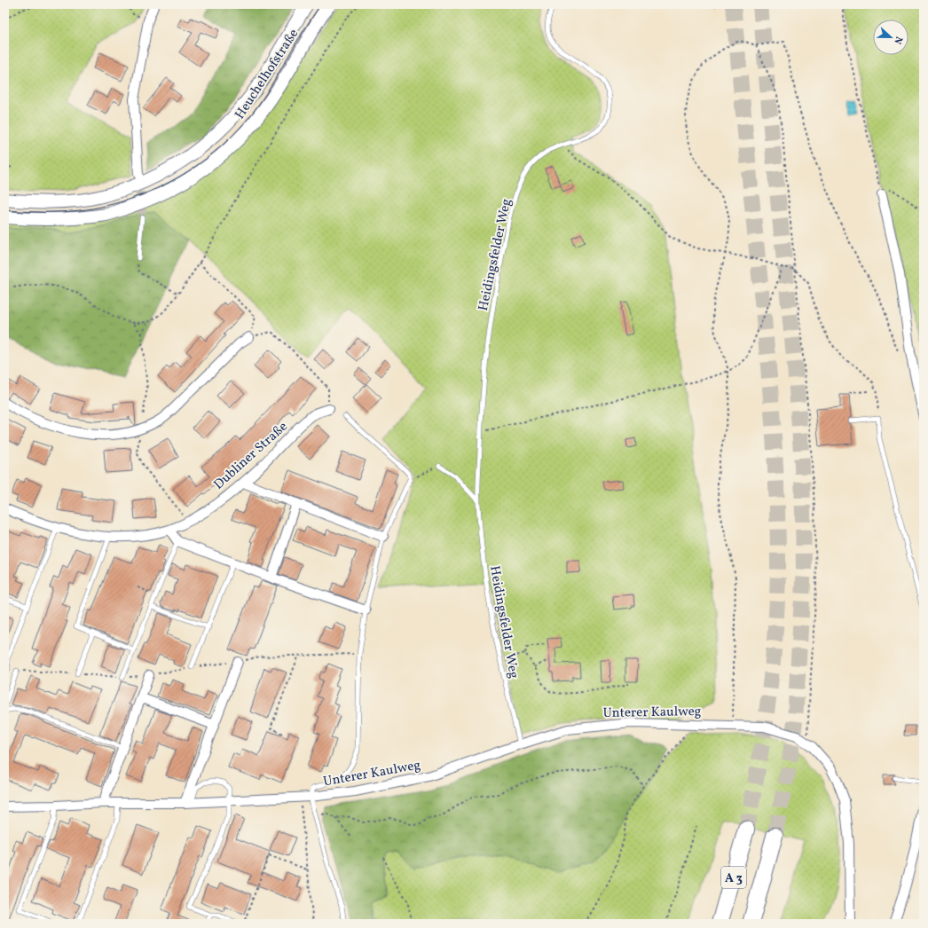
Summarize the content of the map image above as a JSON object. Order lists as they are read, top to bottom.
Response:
{
  "streets": {
    "highway": ["A 3"],
    "main road": ["Heuchelhofstraße"],
    "street": ["Dubliner Straße", "Unterer Kaulweg"],
    "lane": ["Heidingsfelder Weg"]
  },
  "crossings": [
    ["Heidingsfelder Weg", "Unterer Kaulweg"]
  ],
  "north": "right"
}
